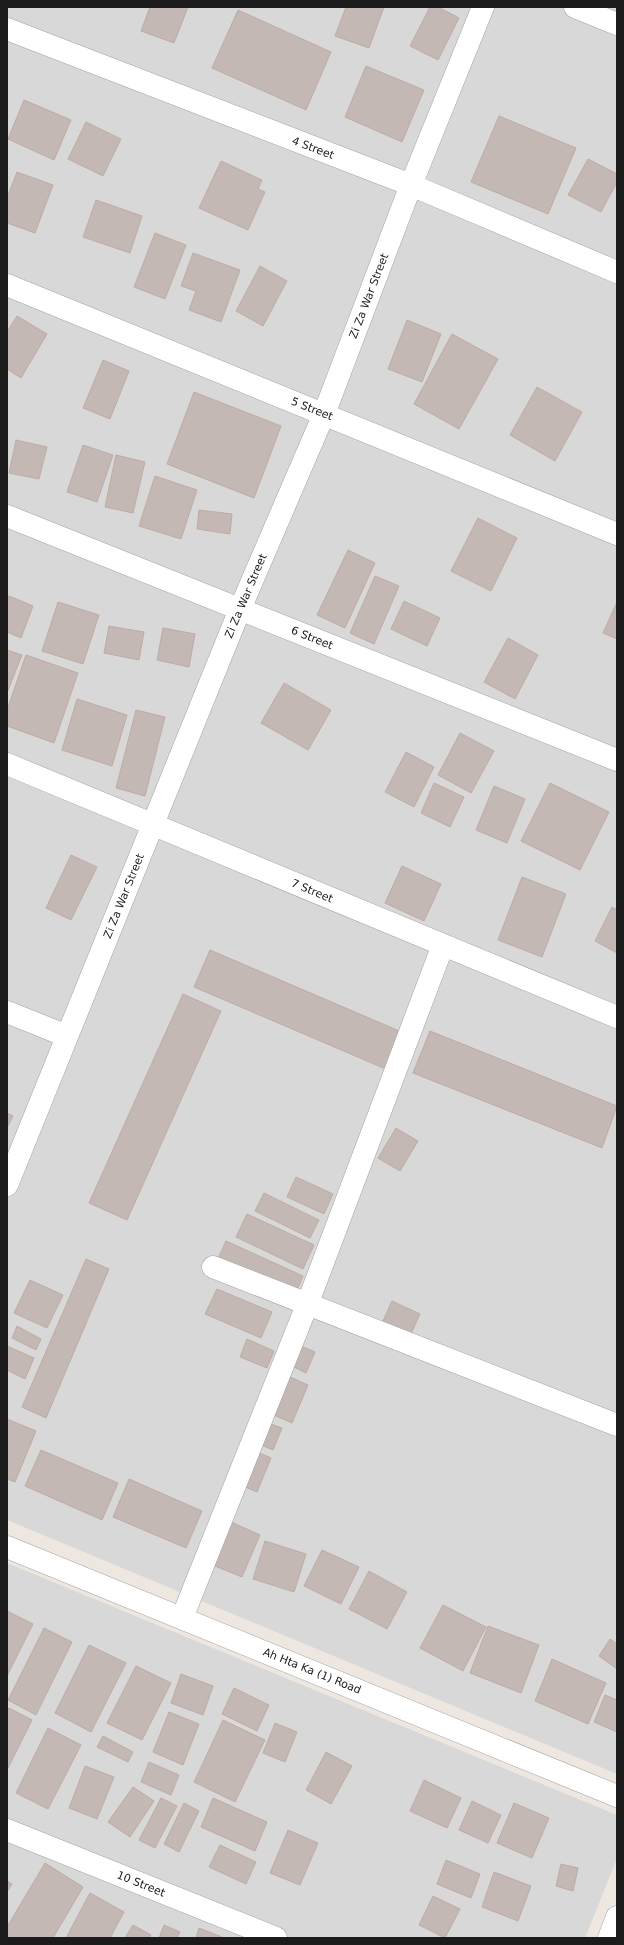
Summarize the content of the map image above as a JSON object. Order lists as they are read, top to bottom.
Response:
{
  "streets": {
    "street": [
      "4 Street",
      "Zi Za War Street",
      "5 Street",
      "6 Street",
      "7 Street",
      "Ah Hta Ka (1) Road",
      "10 Street"
    ]
  },
  "crossings": [
    ["4 Street", "Zi Za War Street"],
    ["Zi Za War Street", "5 Street"],
    ["Zi Za War Street", "6 Street"],
    ["Zi Za War Street", "7 Street"]
  ]
}
